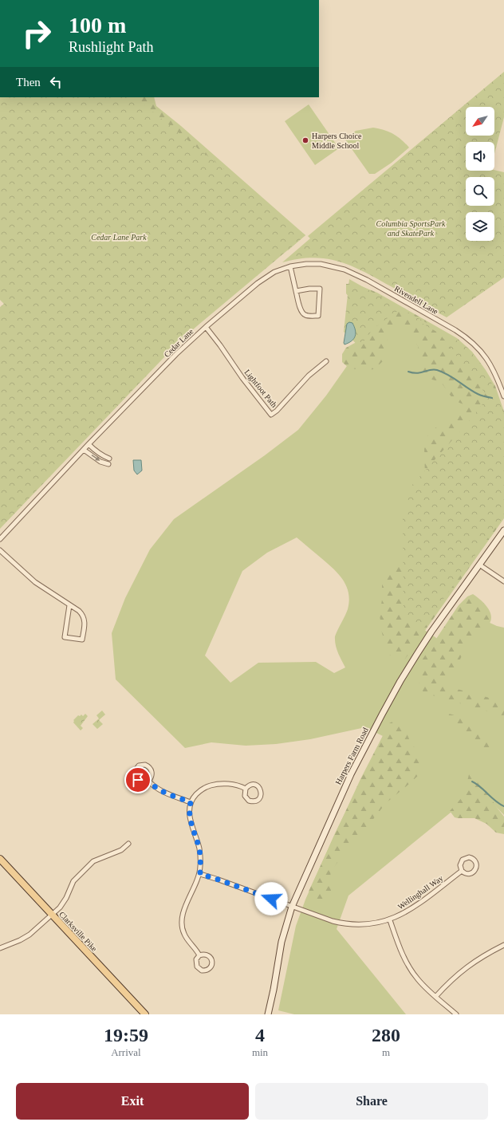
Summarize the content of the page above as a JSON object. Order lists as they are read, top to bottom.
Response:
{
  "streets": {
    "main road": ["Harpers Farm Road", "Clarksville Pike"],
    "street": [
      "Rivendell Lane",
      "Cedar Lane",
      "Lightfoot Path",
      "Wellinghall Way"
    ]
  },
  "crossings": [
    ["Rivendell Lane", "Cedar Lane"],
    ["Cedar Lane", "Lightfoot Path"],
    ["Harpers Farm Road", "Wellinghall Way"]
  ],
  "parks": ["Columbia SportsPark and SkatePark", "Cedar Lane Park"],
  "places": ["Harpers Choice Middle School"],
  "north": "bottom left",
  "page": {
    "turn": ["100 m", "Rushlight Path"],
    "then": "Then",
    "eta": [
      "19:59",
      "Arrival",
      "4",
      "min",
      "280",
      "m"
    ],
    "buttons": ["Exit", "Share"]
  }
}
